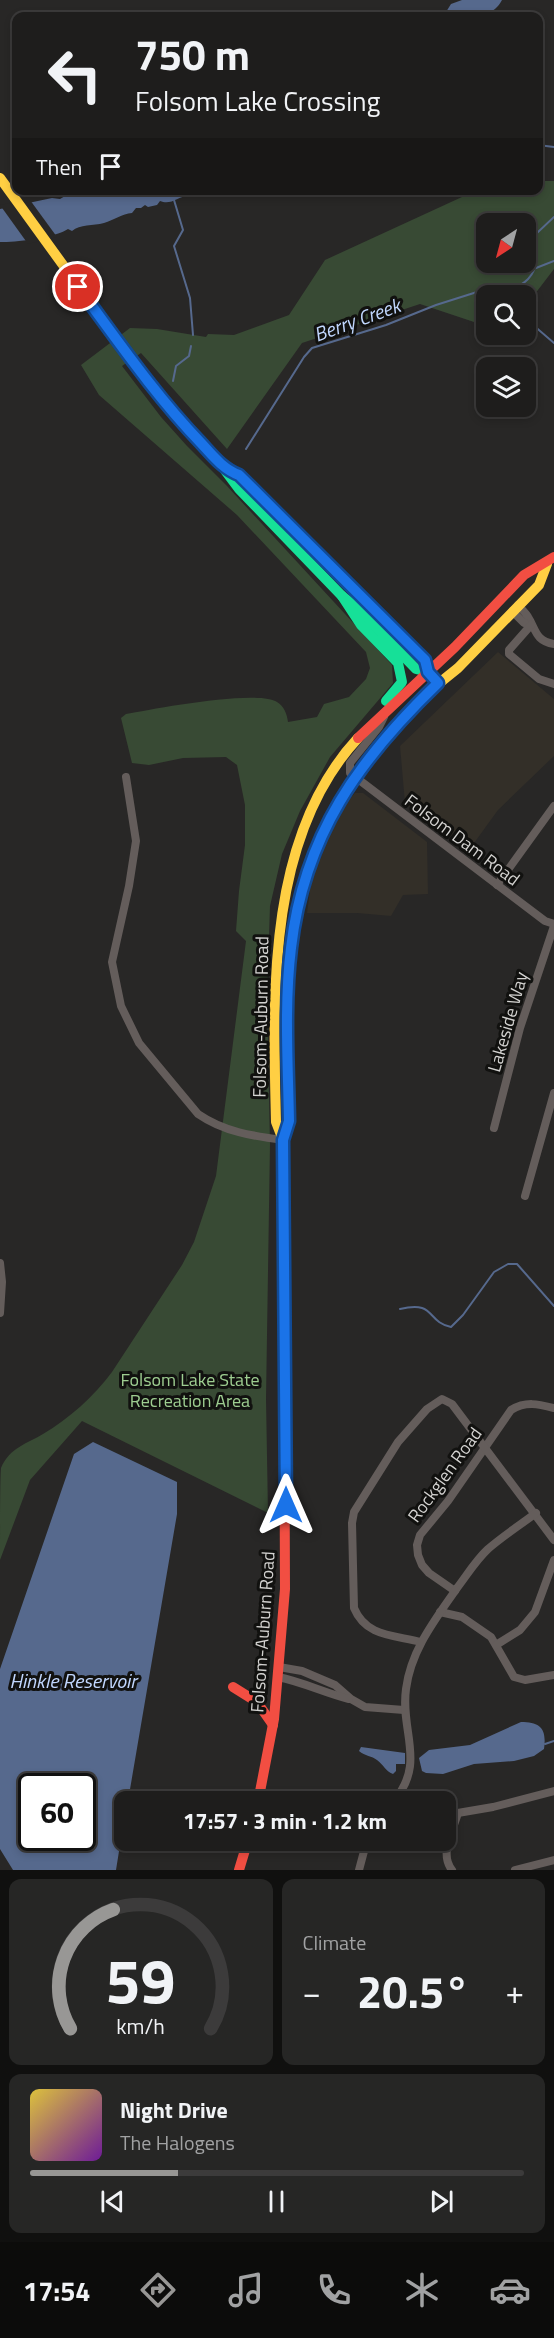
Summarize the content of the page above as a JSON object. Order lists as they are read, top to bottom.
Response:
{
  "streets": {
    "main road": ["Folsom-Auburn Road"],
    "street": ["Folsom Dam Road", "Lakeside Way", "Rockglen Road"]
  },
  "crossings": [
    ["Folsom Dam Road", "Folsom-Auburn Road"],
    ["Folsom Dam Road", "Lakeside Way"]
  ],
  "water": ["Berry Creek", "Hinkle Reservoir"],
  "parks": ["Folsom Lake State Recreation Area"],
  "north": "bottom left",
  "page": {
    "turn": ["750 m", "Folsom Lake Crossing"],
    "then": "Then",
    "limit": "60",
    "trip": "17:57 · 3 min · 1.2 km",
    "tile": "Climate",
    "heat": ["−", "20.5°", "+"],
    "song": ["Night Drive", "The Halogens"],
    "tabs": "17:54",
    "gauge": ["59", "km/h"]
  }
}
